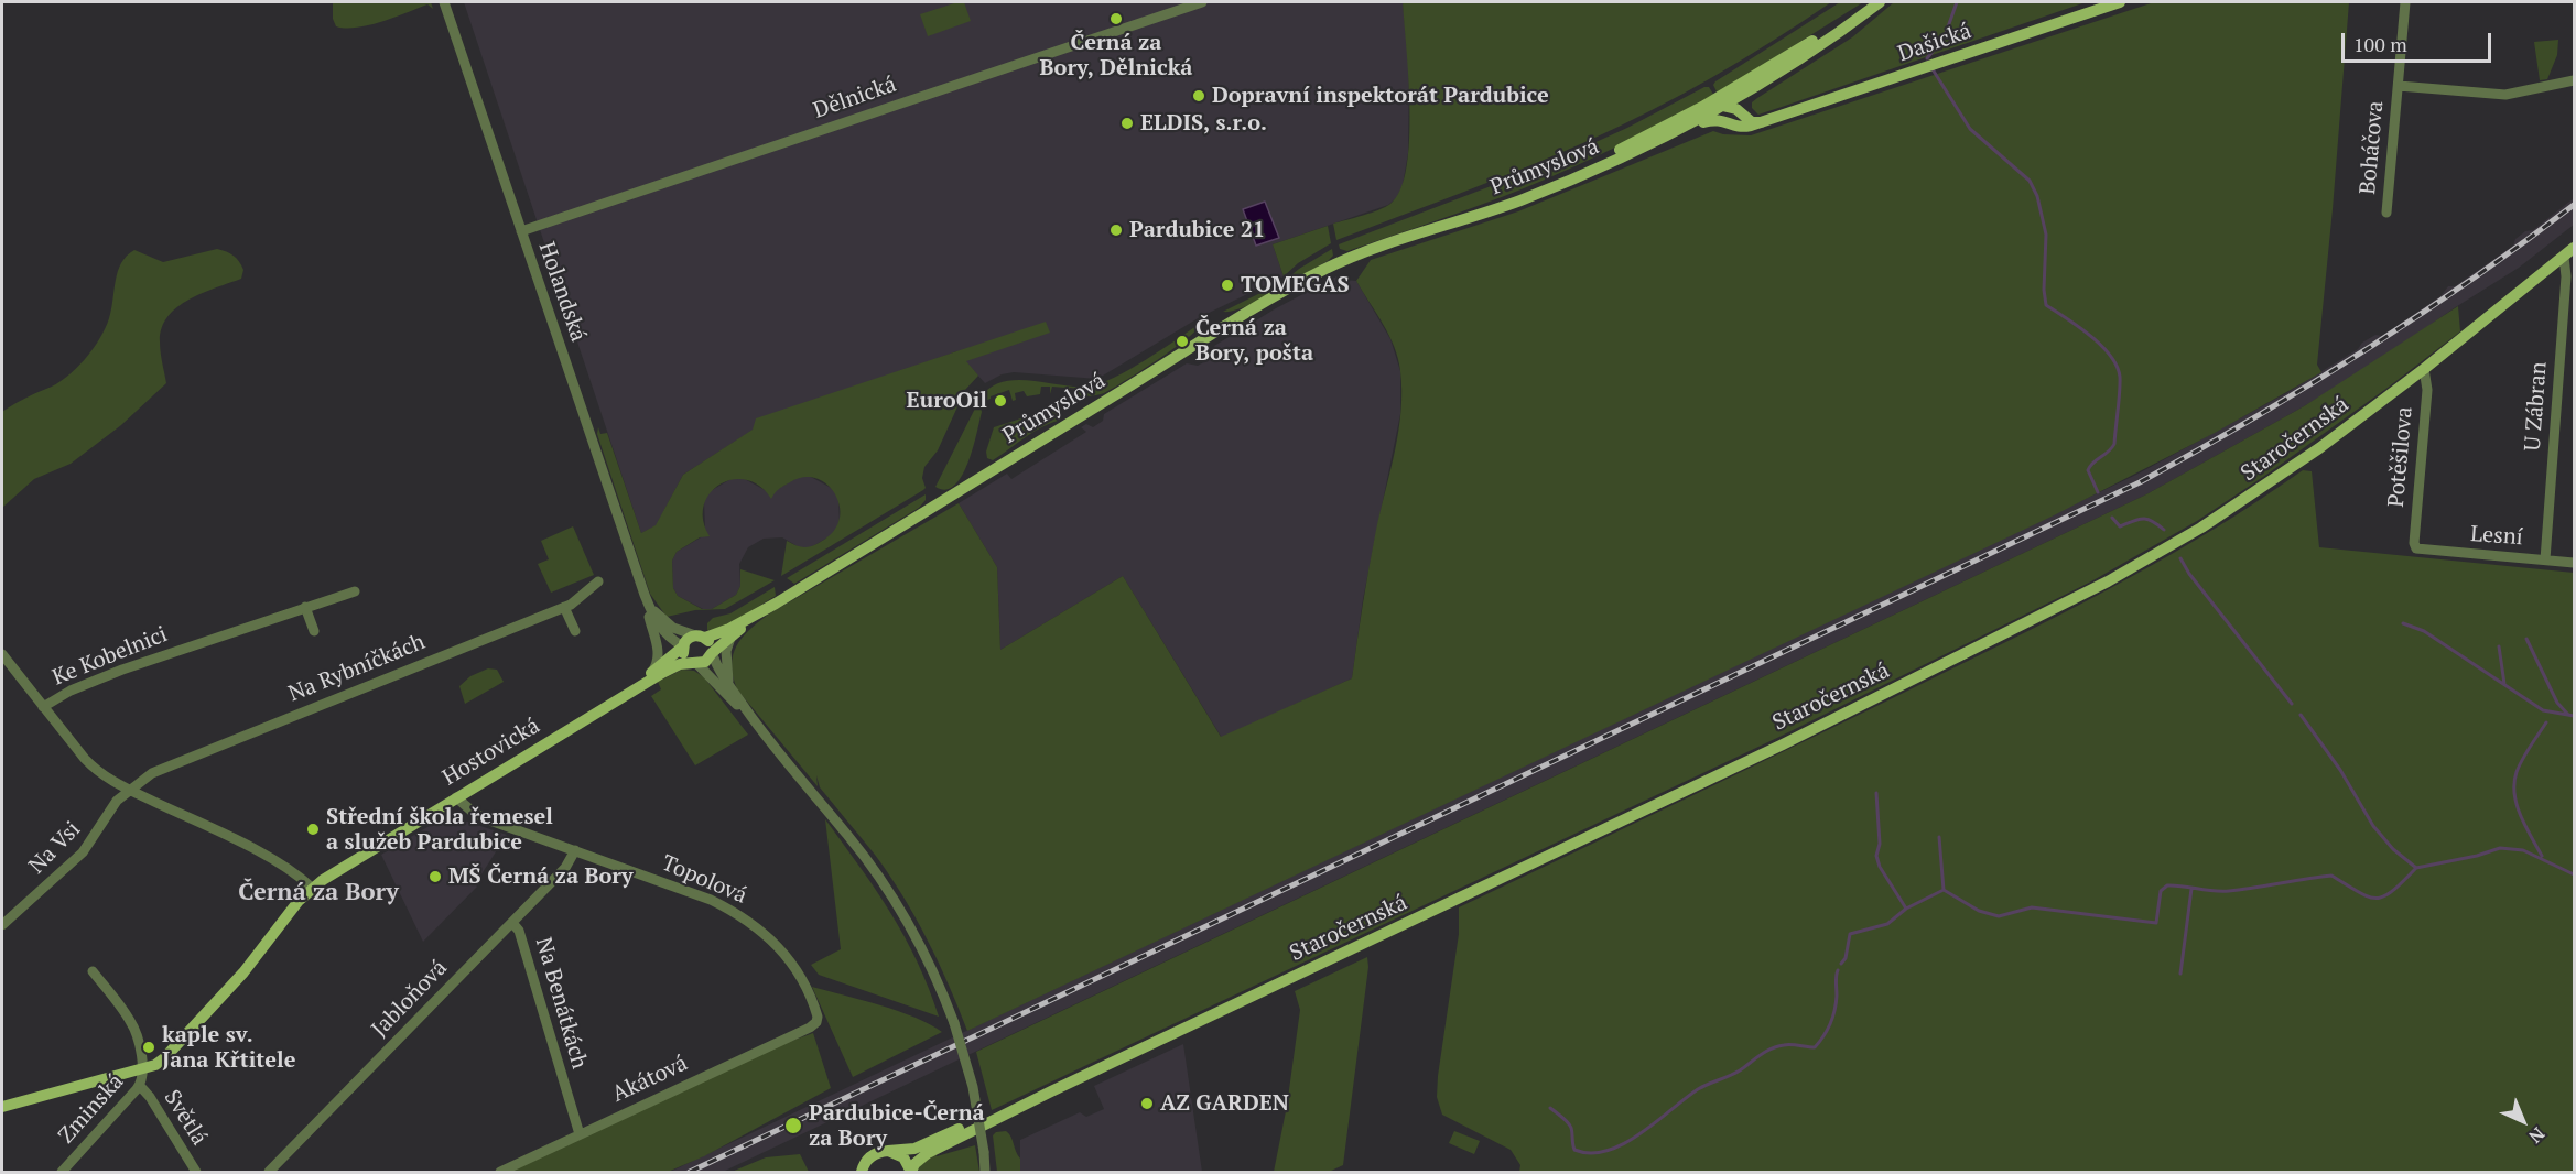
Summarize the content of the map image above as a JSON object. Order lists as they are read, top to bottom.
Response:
{
  "streets": {
    "main road": [
      "Dašická",
      "Průmyslová",
      "Staročernská",
      "Hostovická"
    ],
    "street": [
      "Dělnická",
      "Boháčova",
      "Holandská",
      "U Zábran",
      "Potěšilova",
      "Lesní",
      "Ke Kobelnici",
      "Na Rybníčkách",
      "Na Vsi",
      "Topolová",
      "Jabloňová",
      "Na Benátkách",
      "Akátová",
      "Zminská",
      "Světlá"
    ]
  },
  "crossings": [
    ["Dašická", "Průmyslová"],
    ["Dělnická", "Holandská"],
    ["Průmyslová", "Holandská"],
    ["Průmyslová", "Hostovická"],
    ["Holandská", "Hostovická"],
    ["U Zábran", "Staročernská"],
    ["U Zábran", "Lesní"],
    ["Staročernská", "Potěšilova"],
    ["Potěšilova", "Lesní"],
    ["Ke Kobelnici", "Na Rybníčkách"],
    ["Ke Kobelnici", "Hostovická"],
    ["Ke Kobelnici", "Na Vsi"],
    ["Na Rybníčkách", "Na Vsi"],
    ["Hostovická", "Topolová"],
    ["Hostovická", "Zminská"],
    ["Topolová", "Jabloňová"],
    ["Topolová", "Akátová"],
    ["Jabloňová", "Na Benátkách"],
    ["Na Benátkách", "Akátová"],
    ["Zminská", "Světlá"]
  ],
  "districts": ["Černá za Bory"],
  "places": [
    "Černá za Bory, Dělnická",
    "Dopravní inspektorát Pardubice",
    "ELDIS, s.r.o.",
    "Pardubice 21",
    "TOMEGAS",
    "Černá za Bory, pošta",
    "EuroOil",
    "Střední škola řemesel a služeb Pardubice",
    "MŠ Černá za Bory",
    "kaple sv. Jana Křtitele",
    "AZ GARDEN",
    "Pardubice-Černá za Bory"
  ],
  "scale_bar": "100 m",
  "north": "bottom right"
}
